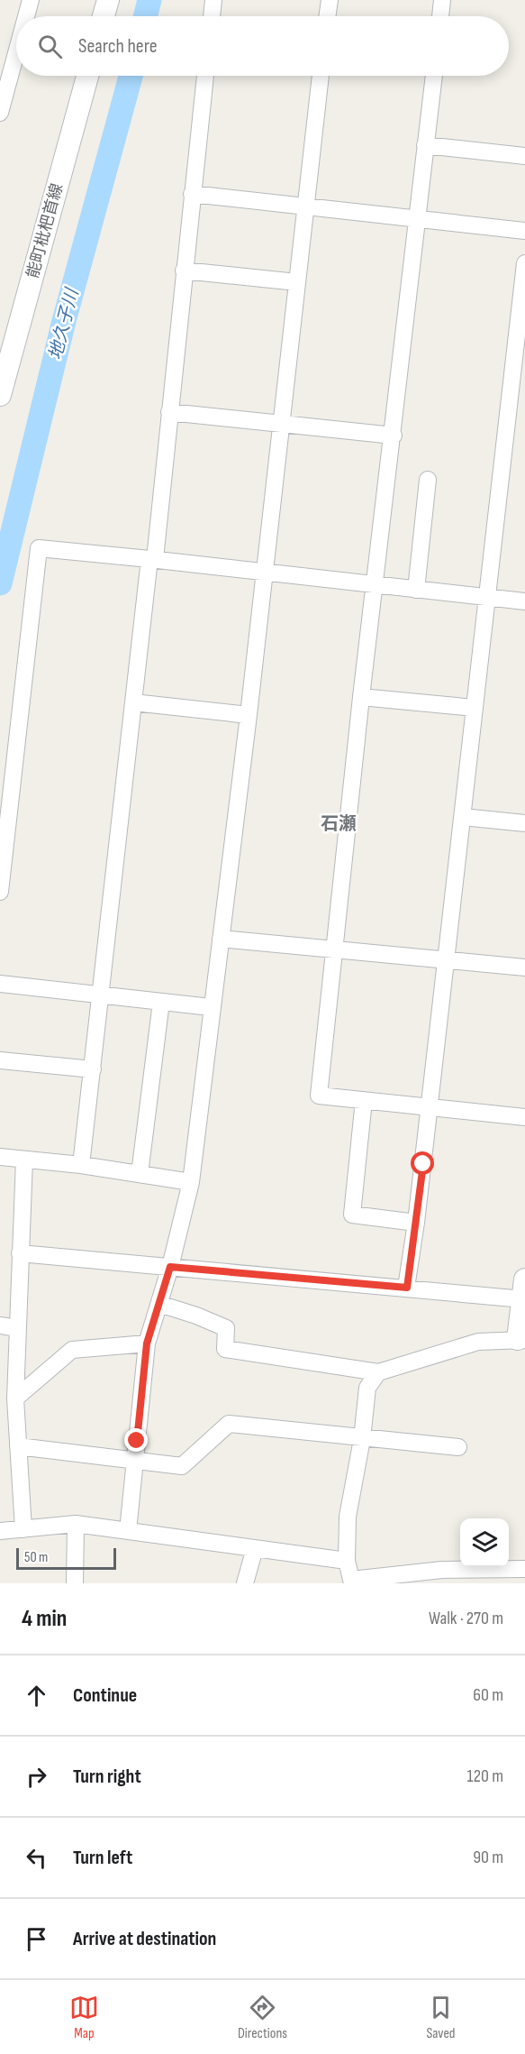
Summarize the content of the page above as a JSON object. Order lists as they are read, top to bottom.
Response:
{
  "streets": {
    "main road": ["能町枇杷首線"]
  },
  "districts": ["石瀬"],
  "water": ["地久子川"],
  "scale_bar": "50 m",
  "page": {
    "search": "Search here",
    "scale": "50 m",
    "heading": ["4 min", "Walk · 270 m"],
    "list": [
      ["Continue", "60 m"],
      ["Turn right", "120 m"],
      ["Turn left", "90 m"],
      "Arrive at destination"
    ],
    "nav": ["Map", "Directions", "Saved"]
  }
}
